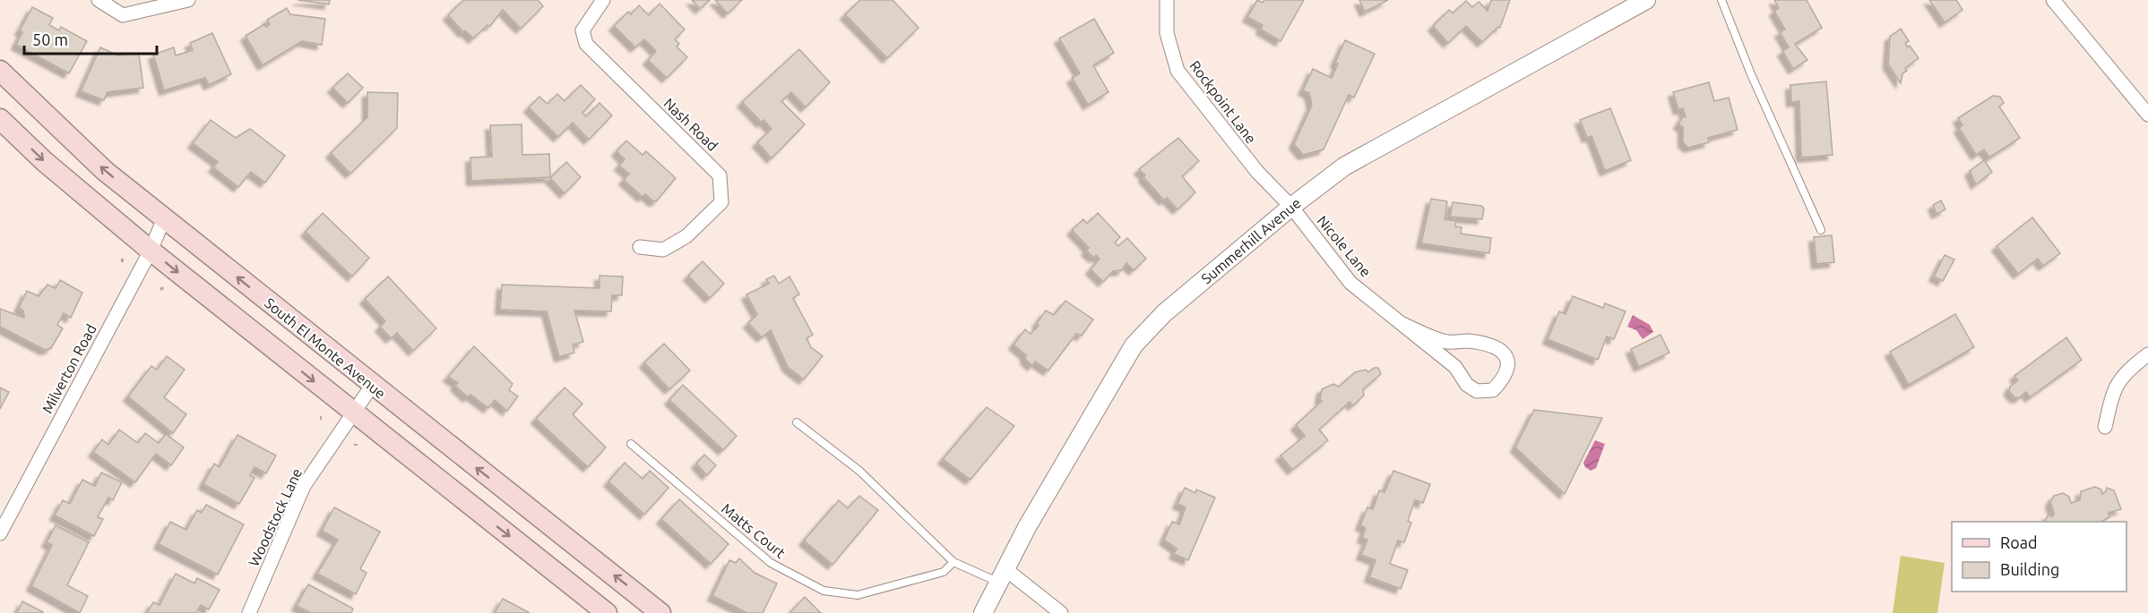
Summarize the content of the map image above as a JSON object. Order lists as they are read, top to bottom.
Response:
{
  "streets": {
    "main road": ["South El Monte Avenue"],
    "street": [
      "Rockpoint Lane",
      "Nash Road",
      "Summerhill Avenue",
      "Nicole Lane",
      "Milverton Road",
      "Woodstock Lane"
    ],
    "lane": ["Matts Court"]
  },
  "crossings": [
    ["Rockpoint Lane", "Summerhill Avenue"],
    ["Rockpoint Lane", "Nicole Lane"],
    ["Summerhill Avenue", "Nicole Lane"],
    ["South El Monte Avenue", "Milverton Road"],
    ["South El Monte Avenue", "Woodstock Lane"]
  ],
  "legend": ["Road", "Building"],
  "scale_bar": "50 m"
}
